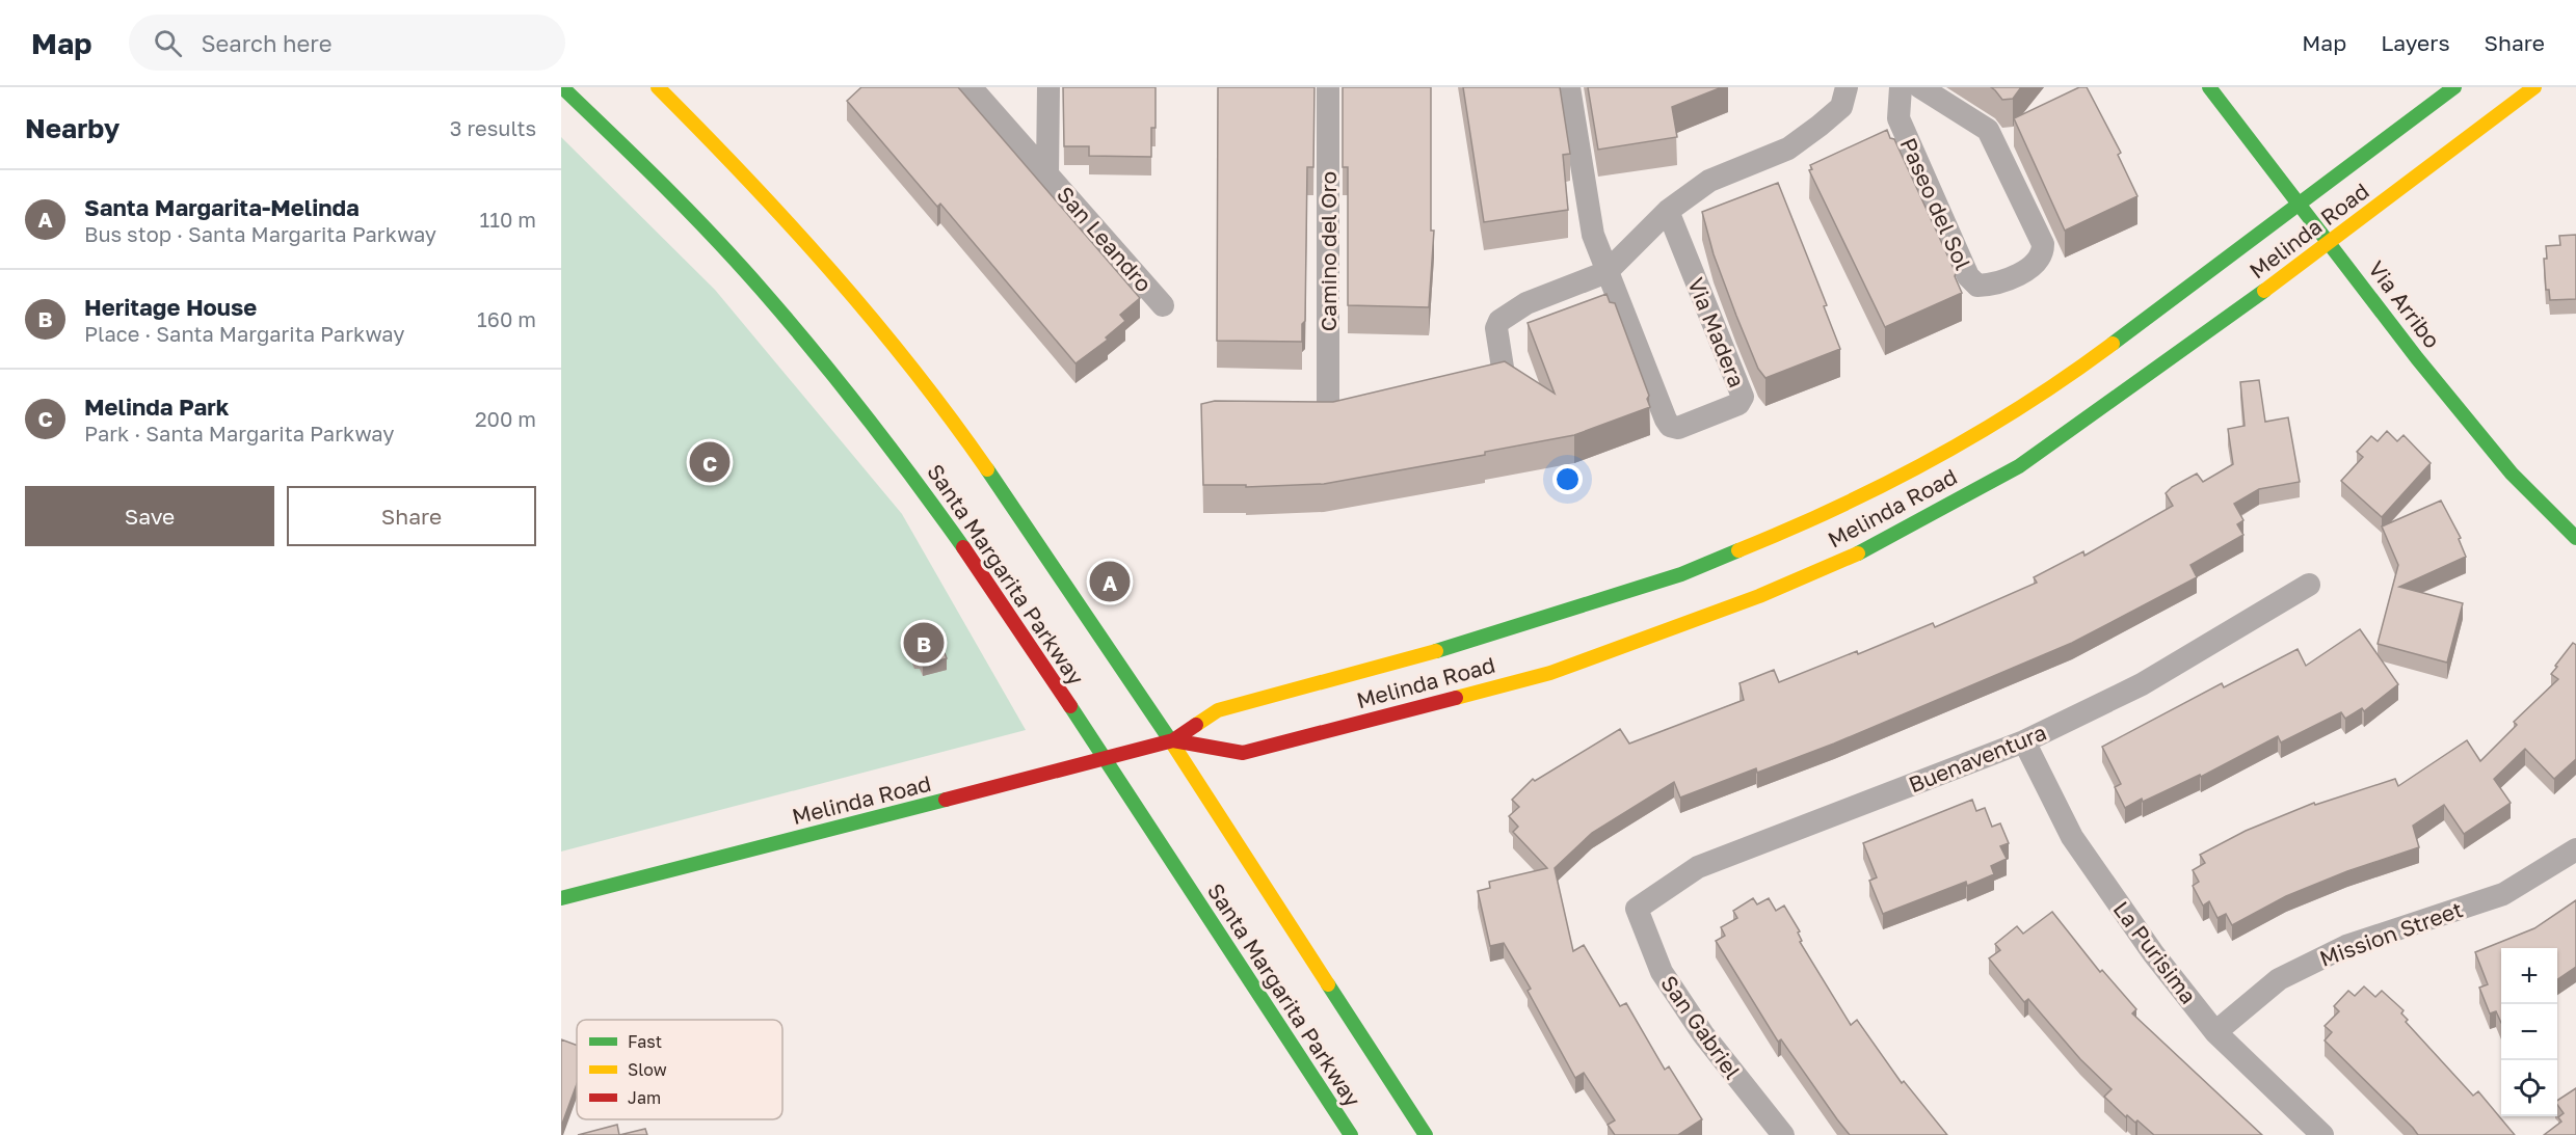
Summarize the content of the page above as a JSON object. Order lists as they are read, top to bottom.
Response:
{
  "streets": {
    "main road": ["Melinda Road", "Via Arribo", "Santa Margarita Parkway"],
    "street": [
      "Paseo del Sol",
      "San Leandro",
      "Camino del Oro",
      "Via Madera",
      "Buenaventura",
      "Mission Street",
      "La Purisima",
      "San Gabriel"
    ]
  },
  "crossings": [
    ["Melinda Road", "Via Arribo"],
    ["Melinda Road", "Santa Margarita Parkway"],
    ["Buenaventura", "La Purisima"],
    ["Buenaventura", "San Gabriel"],
    ["Mission Street", "La Purisima"]
  ],
  "legend": ["Fast", "Slow", "Jam"],
  "page": {
    "header": "Map",
    "search": "Search here",
    "nav": ["Map", "Layers", "Share"],
    "heading": ["Nearby", "3 results"],
    "list": [
      {
        "mark": "A",
        "name": "Santa Margarita-Melinda",
        "note": "Bus stop · Santa Margarita Parkway",
        "value": "110 m"
      },
      {
        "mark": "B",
        "name": "Heritage House",
        "note": "Place · Santa Margarita Parkway",
        "value": "160 m"
      },
      {
        "mark": "C",
        "name": "Melinda Park",
        "note": "Park · Santa Margarita Parkway",
        "value": "200 m"
      }
    ],
    "pins": ["C", "A", "B"],
    "buttons": ["Save", "Share"],
    "map_buttons": ["+", "−"]
  }
}
